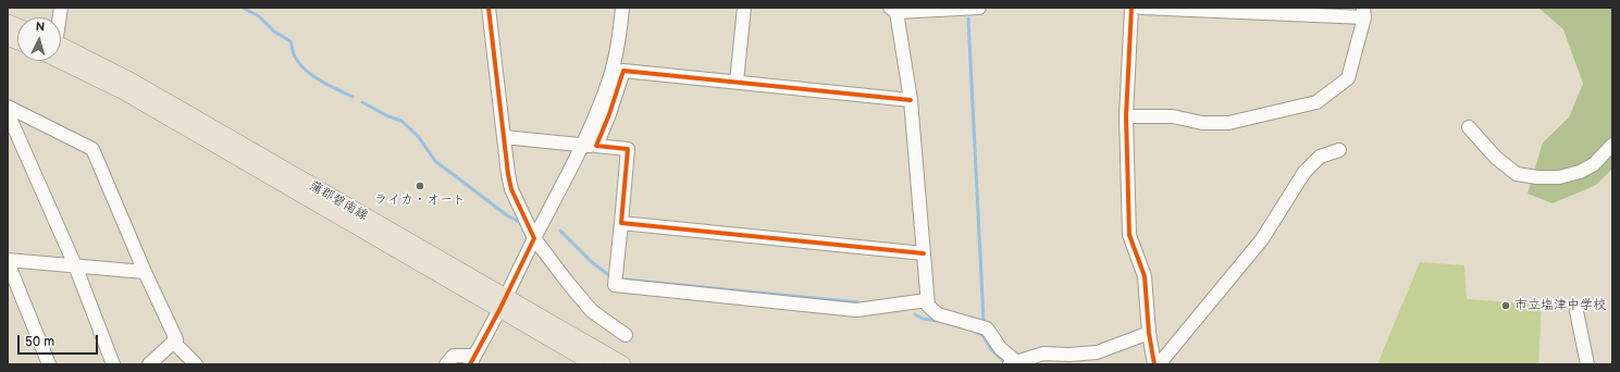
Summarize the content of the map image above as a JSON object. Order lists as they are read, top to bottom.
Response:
{
  "streets": {
    "main road": ["蒲郡碧南線"]
  },
  "places": ["ライカ・オート", "市立塩津中学校"],
  "scale_bar": "50 m",
  "north": "top"
}
